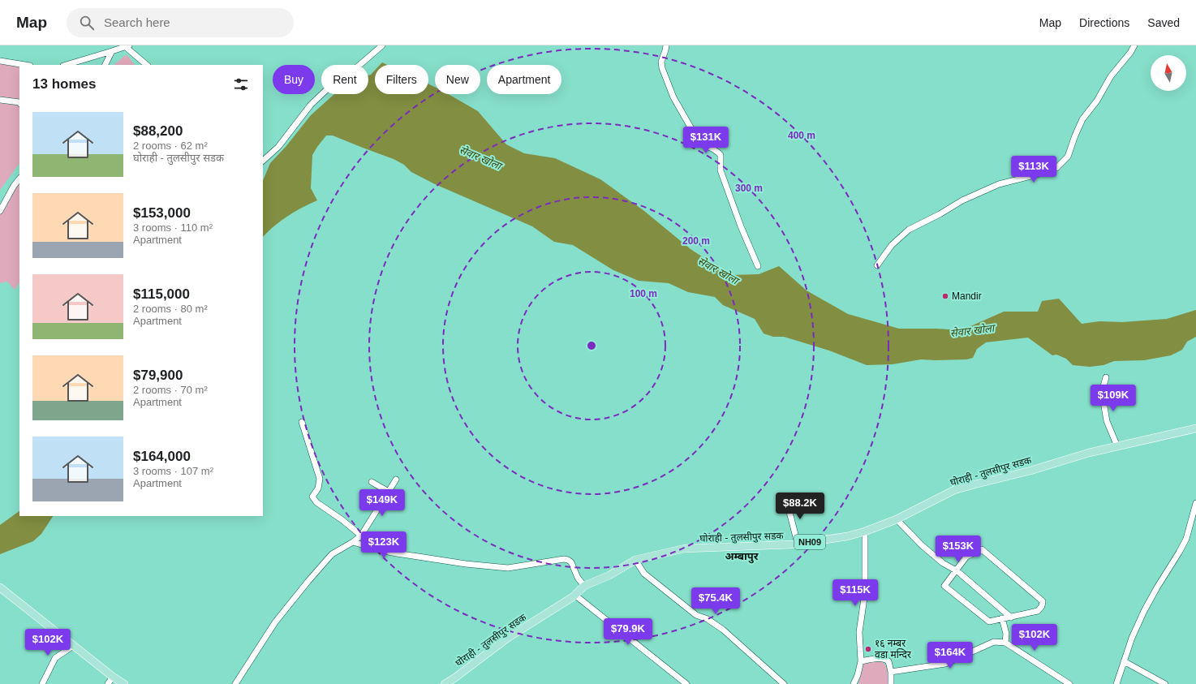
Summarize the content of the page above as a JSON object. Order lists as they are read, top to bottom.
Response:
{
  "streets": {
    "main road": ["घोराही - तुलसीपुर सडक", "NH09"]
  },
  "districts": ["अम्बापुर"],
  "water": ["सेवार खोला"],
  "places": ["Mandir", "१६ नम्बर वडा मन्दिर"],
  "north": "top",
  "page": {
    "header": "Map",
    "search": "Search here",
    "nav": ["Map", "Directions", "Saved"],
    "chip": [
      "Buy",
      "Rent",
      "Filters",
      "New",
      "Apartment"
    ],
    "heading": "13 homes",
    "list": [
      {
        "name": "$88,200",
        "note": "2 rooms · 62 m² · घोराही - तुलसीपुर सडक"
      },
      {
        "name": "$153,000",
        "note": "3 rooms · 110 m² · Apartment"
      },
      {
        "name": "$115,000",
        "note": "2 rooms · 80 m² · Apartment"
      },
      {
        "name": "$79,900",
        "note": "2 rooms · 70 m² · Apartment"
      },
      {
        "name": "$164,000",
        "note": "3 rooms · 107 m² · Apartment"
      }
    ],
    "price": [
      "$131K",
      "$113K",
      "$109K",
      "$149K",
      "$88.2K",
      "$123K",
      "$153K",
      "$115K",
      "$75.4K",
      "$79.9K",
      "$102K",
      "$102K",
      "$164K"
    ]
  },
  "rings": [
    "400 m",
    "300 m",
    "200 m",
    "100 m"
  ]
}
